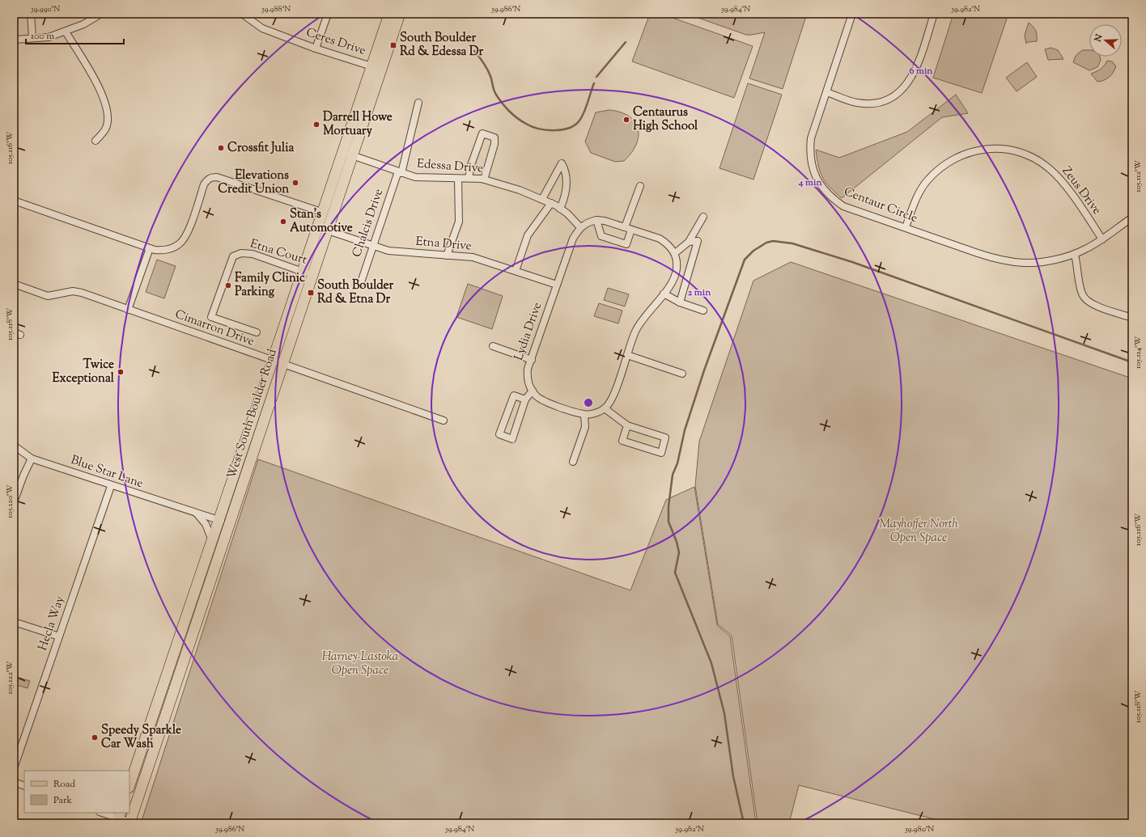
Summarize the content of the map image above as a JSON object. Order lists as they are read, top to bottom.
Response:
{
  "streets": {
    "main road": ["West South Boulder Road"],
    "street": [
      "Ceres Drive",
      "Edessa Drive",
      "Zeus Drive",
      "Centaur Circle",
      "Chalcis Drive",
      "Etna Drive",
      "Etna Court",
      "Cimarron Drive",
      "Lydia Drive",
      "Blue Star Lane",
      "Hecla Way"
    ]
  },
  "crossings": [
    ["Ceres Drive", "West South Boulder Road"],
    ["Edessa Drive", "Chalcis Drive"],
    ["Edessa Drive", "West South Boulder Road"],
    ["Zeus Drive", "Centaur Circle"],
    ["Chalcis Drive", "Etna Drive"],
    ["Etna Drive", "Lydia Drive"],
    ["Etna Drive", "West South Boulder Road"],
    ["Etna Court", "West South Boulder Road"],
    ["Cimarron Drive", "West South Boulder Road"],
    ["West South Boulder Road", "Blue Star Lane"],
    ["Blue Star Lane", "Hecla Way"]
  ],
  "parks": ["Mayhoffer North Open Space", "Harney-Lastoka Open Space"],
  "places": {
    "transit": ["South Boulder Rd & Edessa Dr", "South Boulder Rd & Etna Dr"],
    "other": [
      "Centaurus High School",
      "Darrell Howe Mortuary",
      "Crossfit Julia",
      "Elevations Credit Union",
      "Stan's Automotive",
      "Family Clinic Parking",
      "Twice Exceptional",
      "Speedy Sparkle Car Wash"
    ]
  },
  "legend": ["Road", "Park"],
  "scale_bar": "100 m",
  "north": "left",
  "coordinates": [
    "39.990°N",
    "39.988°N",
    "39.986°N",
    "39.984°N",
    "39.982°N",
    "105.116°W",
    "105.112°W",
    "105.118°W",
    "105.114°W",
    "105.120°W",
    "105.122°W",
    "39.980°N"
  ],
  "rings": ["6 min", "4 min", "2 min"]
}
